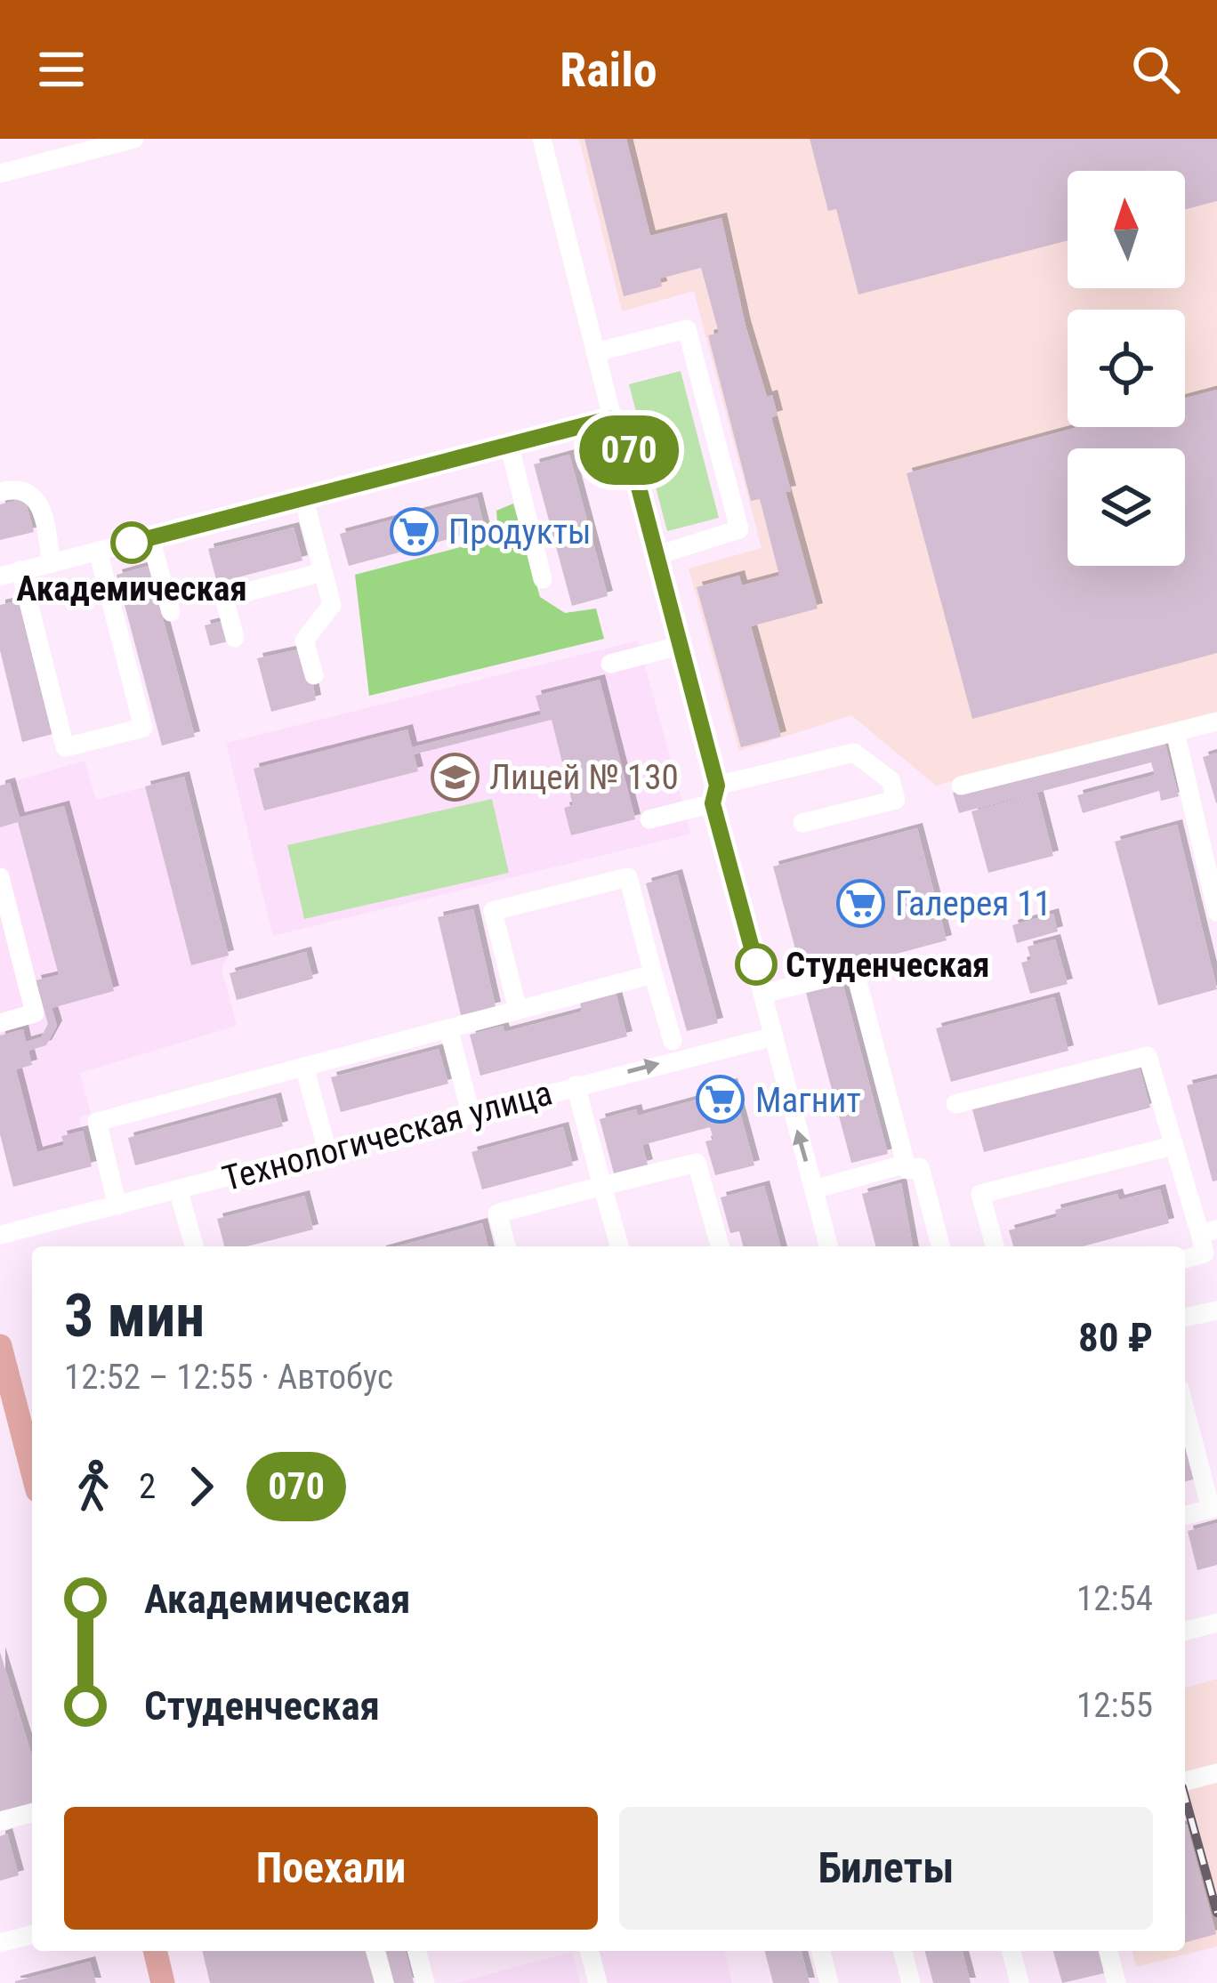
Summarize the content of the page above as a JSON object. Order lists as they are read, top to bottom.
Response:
{
  "streets": {
    "street": ["Технологическая улица"]
  },
  "places": {
    "supermarket": ["Продукты", "Галерея 11", "Магнит"],
    "other": ["Академическая", "Студенческая"],
    "school or university": ["Лицей № 130"]
  },
  "lines": ["bus line 070"],
  "north": "top",
  "page": {
    "header": "Railo",
    "on_map": "070",
    "heading": ["3 мин", "12:52 – 12:55 · Автобус", "80 ₽"],
    "legs": ["2", "070"],
    "list": [
      {
        "name": "Академическая",
        "value": "12:54"
      },
      {
        "name": "Студенческая",
        "value": "12:55"
      }
    ],
    "buttons": ["Поехали", "Билеты"]
  }
}
